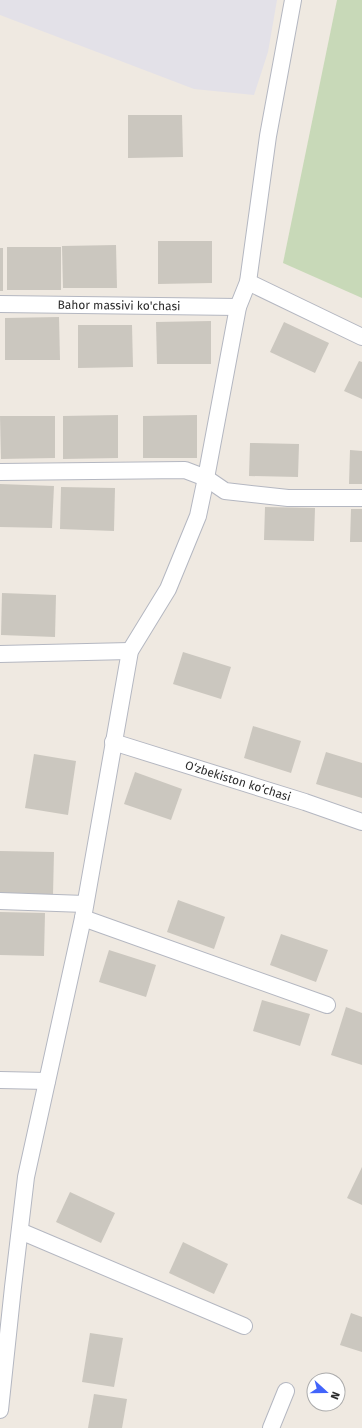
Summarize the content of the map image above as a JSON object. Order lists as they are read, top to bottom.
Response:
{
  "streets": {
    "street": ["Bahor massivi ko'chasi", "O‘zbekiston ko‘chasi"]
  },
  "north": "right"
}
